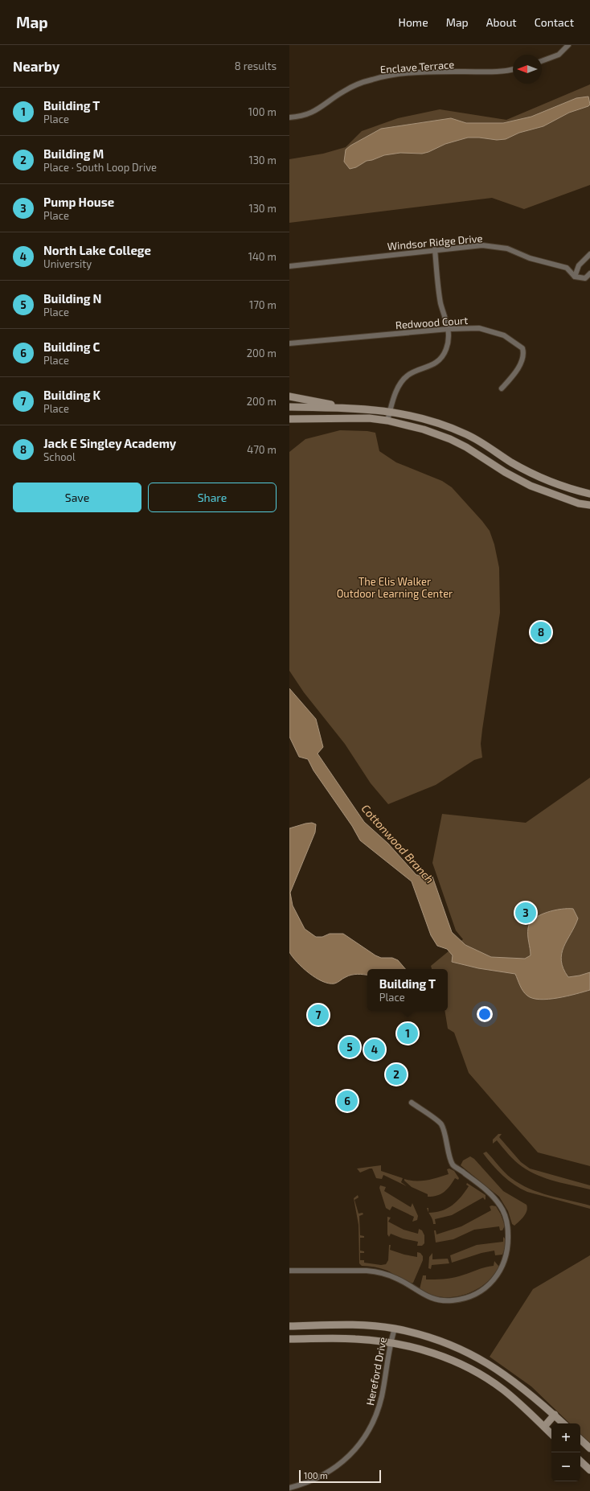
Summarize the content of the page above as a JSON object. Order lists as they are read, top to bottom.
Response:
{
  "streets": {
    "street": [
      "Enclave Terrace",
      "Windsor Ridge Drive",
      "Redwood Court",
      "Hereford Drive"
    ]
  },
  "water": ["Cottonwood Branch"],
  "parks": ["The Elis Walker Outdoor Learning Center"],
  "scale_bar": "100 m",
  "north": "left",
  "page": {
    "header": "Map",
    "nav": [
      "Home",
      "Map",
      "About",
      "Contact"
    ],
    "heading": ["Nearby", "8 results"],
    "list": [
      {
        "mark": "1",
        "name": "Building T",
        "note": "Place",
        "value": "100 m"
      },
      {
        "mark": "2",
        "name": "Building M",
        "note": "Place · South Loop Drive",
        "value": "130 m"
      },
      {
        "mark": "3",
        "name": "Pump House",
        "note": "Place",
        "value": "130 m"
      },
      {
        "mark": "4",
        "name": "North Lake College",
        "note": "University",
        "value": "140 m"
      },
      {
        "mark": "5",
        "name": "Building N",
        "note": "Place",
        "value": "170 m"
      },
      {
        "mark": "6",
        "name": "Building C",
        "note": "Place",
        "value": "200 m"
      },
      {
        "mark": "7",
        "name": "Building K",
        "note": "Place",
        "value": "200 m"
      },
      {
        "mark": "8",
        "name": "Jack E Singley Academy",
        "note": "School",
        "value": "470 m"
      }
    ],
    "buttons": ["Save", "Share"],
    "pins": [
      "8",
      "3",
      "7",
      "1",
      "5",
      "4",
      "2",
      "6"
    ],
    "popup": ["Building T", "Place"],
    "map_buttons": ["+", "−"],
    "scale": "100 m"
  }
}
